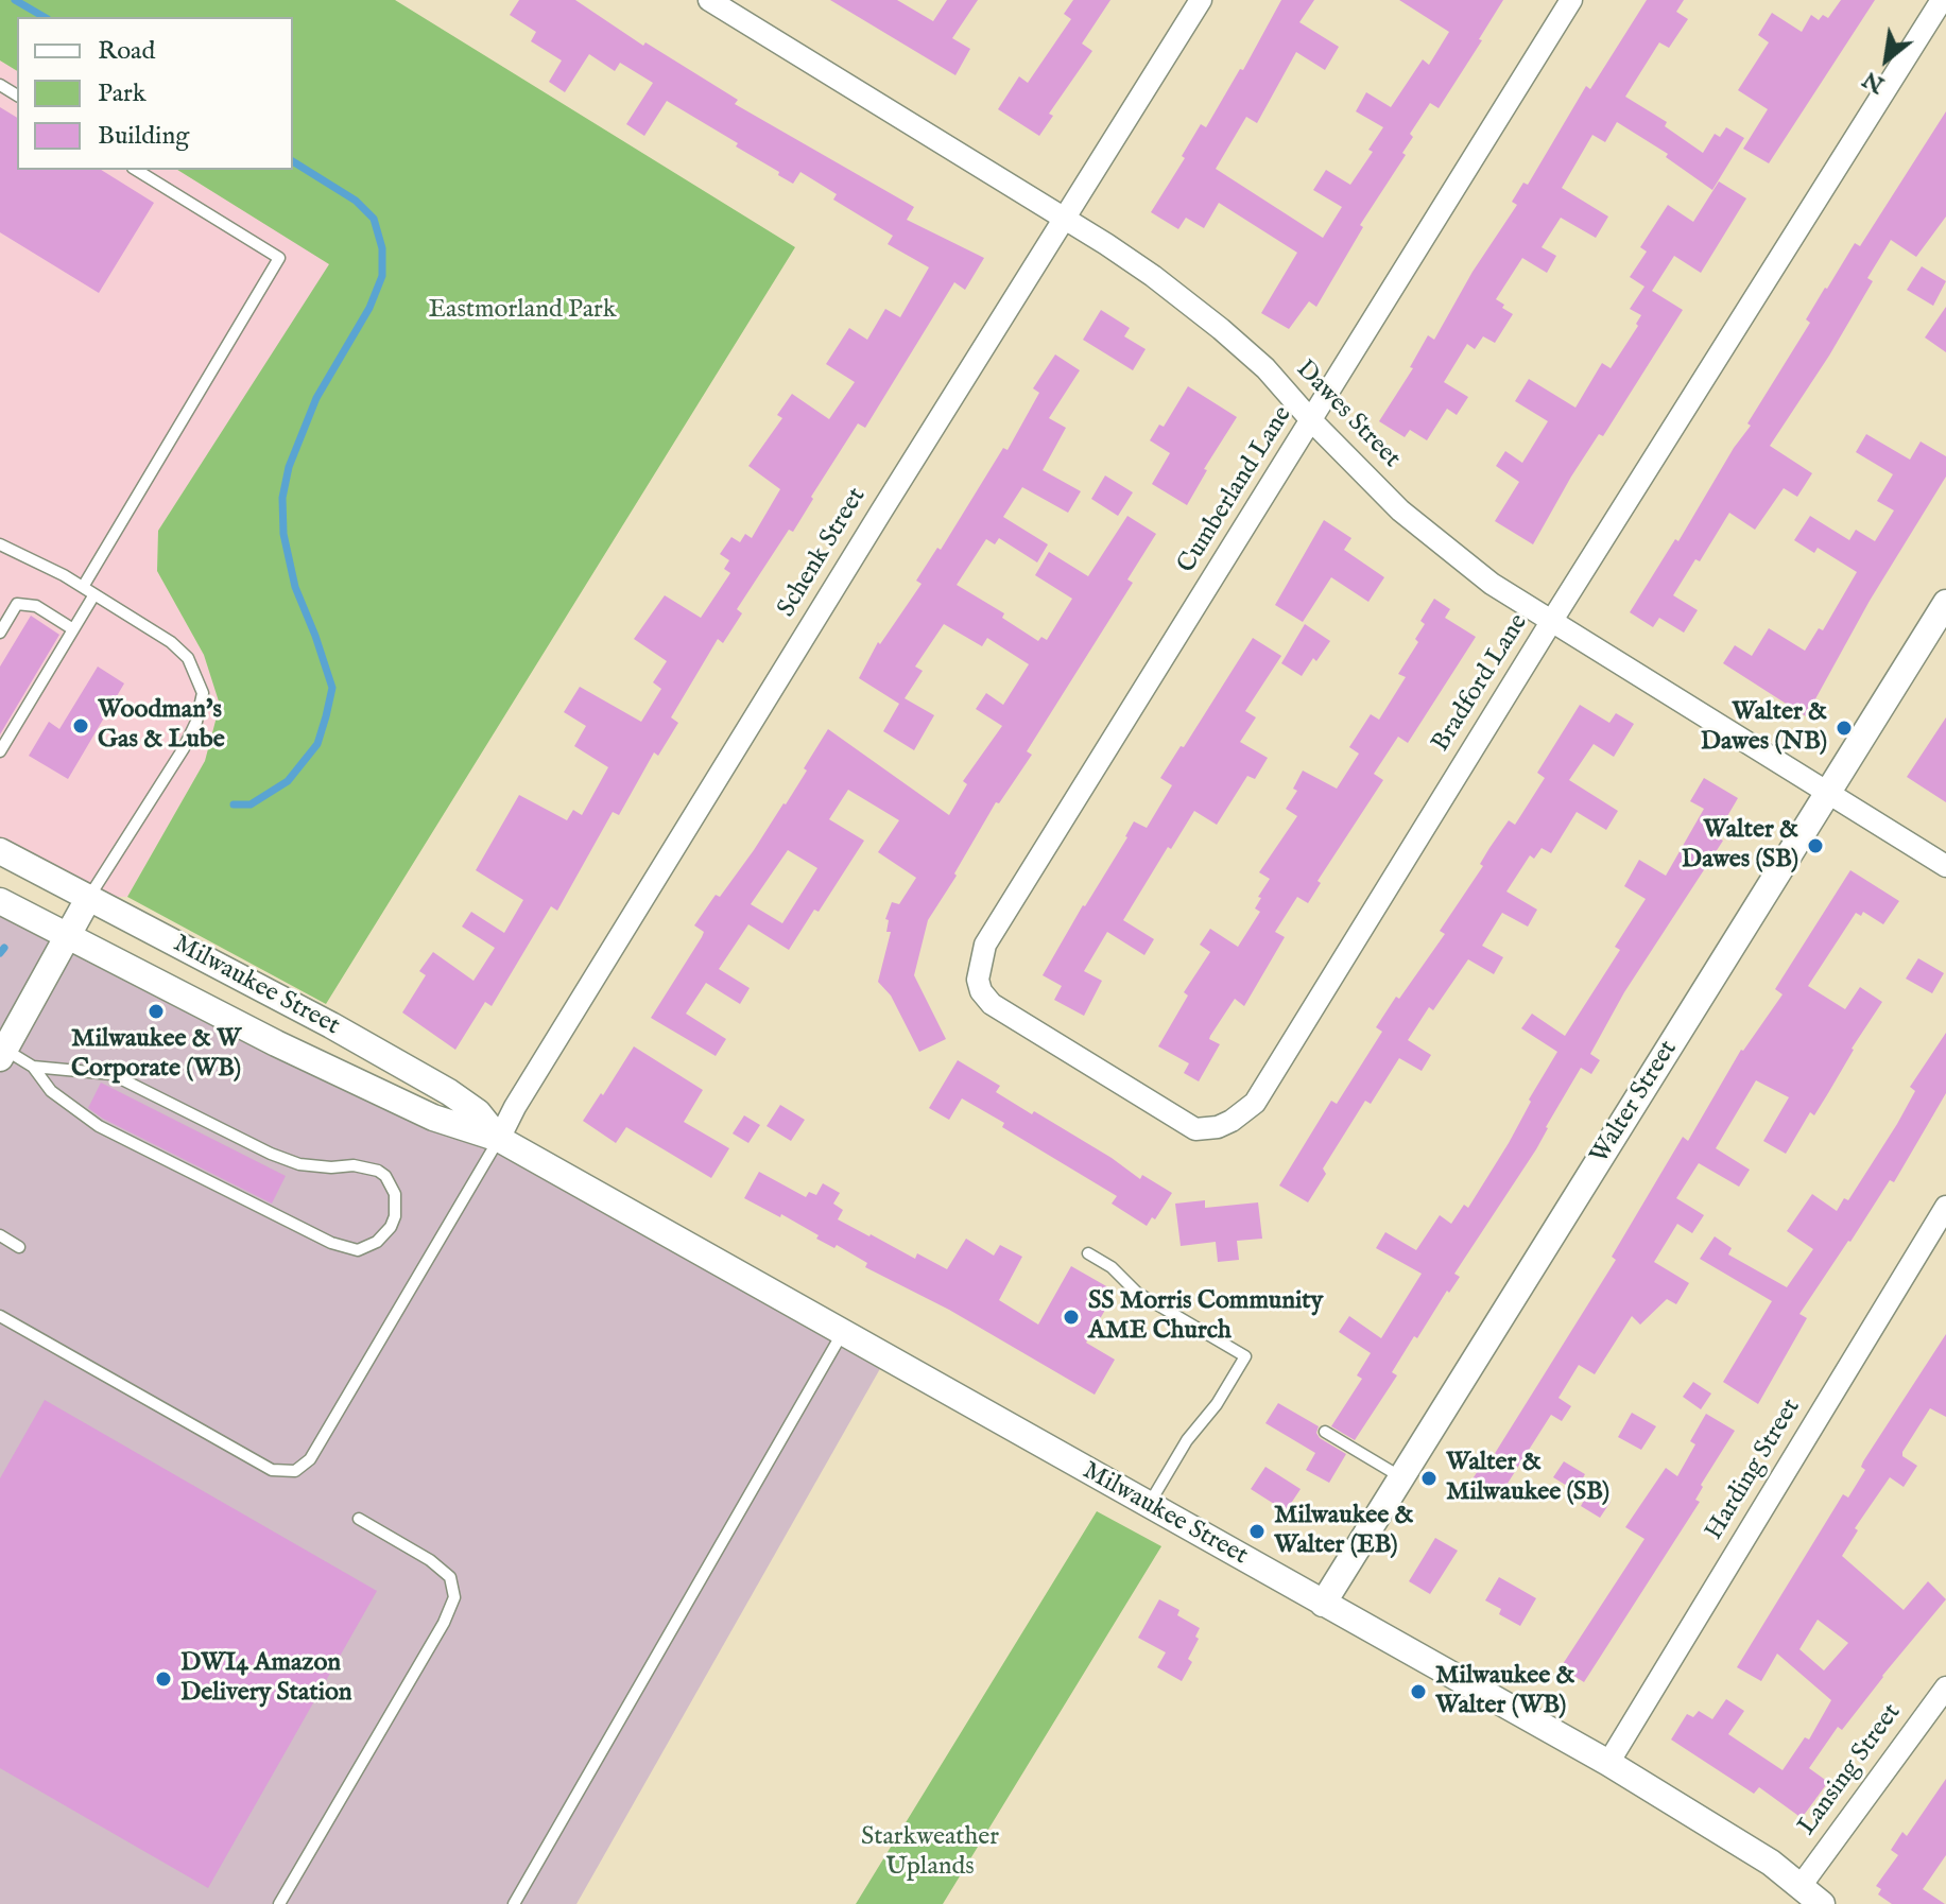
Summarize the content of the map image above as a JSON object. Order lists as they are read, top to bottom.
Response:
{
  "streets": {
    "street": [
      "Dawes Street",
      "Cumberland Lane",
      "Schenk Street",
      "Bradford Lane",
      "Milwaukee Street",
      "Walter Street",
      "Harding Street",
      "Lansing Street"
    ]
  },
  "crossings": [
    ["Dawes Street", "Cumberland Lane"],
    ["Dawes Street", "Schenk Street"],
    ["Dawes Street", "Bradford Lane"],
    ["Dawes Street", "Walter Street"],
    ["Cumberland Lane", "Bradford Lane"],
    ["Schenk Street", "Milwaukee Street"],
    ["Milwaukee Street", "Walter Street"],
    ["Milwaukee Street", "Harding Street"],
    ["Milwaukee Street", "Lansing Street"]
  ],
  "parks": ["Eastmorland Park", "Starkweather Uplands"],
  "places": [
    "Woodman's Gas & Lube",
    "Walter & Dawes (NB)",
    "Walter & Dawes (SB)",
    "Milwaukee & W Corporate (WB)",
    "SS Morris Community AME Church",
    "Walter & Milwaukee (SB)",
    "Milwaukee & Walter (EB)",
    "DWI4 Amazon Delivery Station",
    "Milwaukee & Walter (WB)"
  ],
  "legend": ["Road", "Park", "Building"],
  "north": "bottom left"
}
